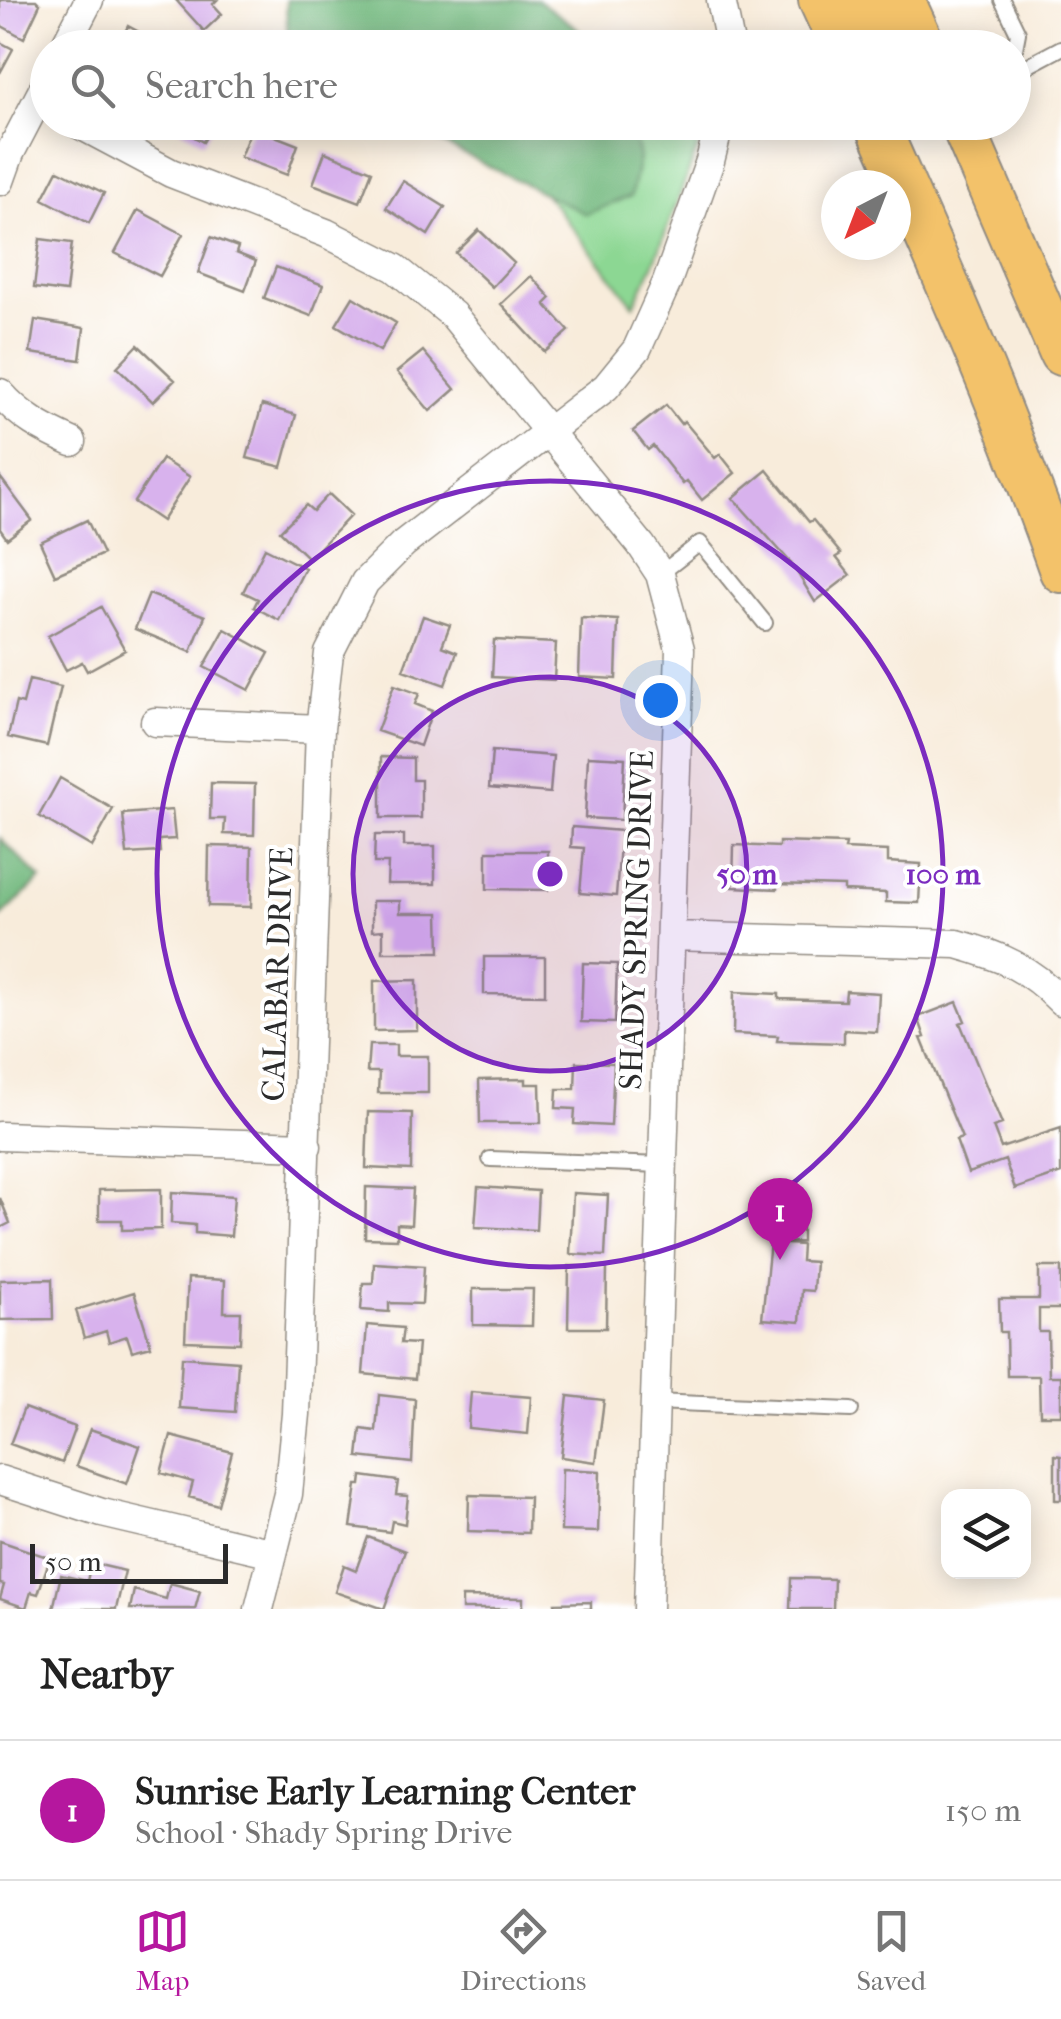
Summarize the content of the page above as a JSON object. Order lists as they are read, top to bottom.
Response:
{
  "streets": {
    "street": ["SHADY SPRING DRIVE", "CALABAR DRIVE"]
  },
  "crossings": [
    ["SHADY SPRING DRIVE", "CALABAR DRIVE"]
  ],
  "scale_bar": "50 m",
  "north": "bottom left",
  "page": {
    "search": "Search here",
    "pins": "1",
    "scale": "50 m",
    "heading": "Nearby",
    "list": [
      {
        "mark": "1",
        "name": "Sunrise Early Learning Center",
        "note": "School · Shady Spring Drive",
        "value": "150 m"
      }
    ],
    "nav": ["Map", "Directions", "Saved"]
  },
  "rings": ["50 m", "100 m"]
}
